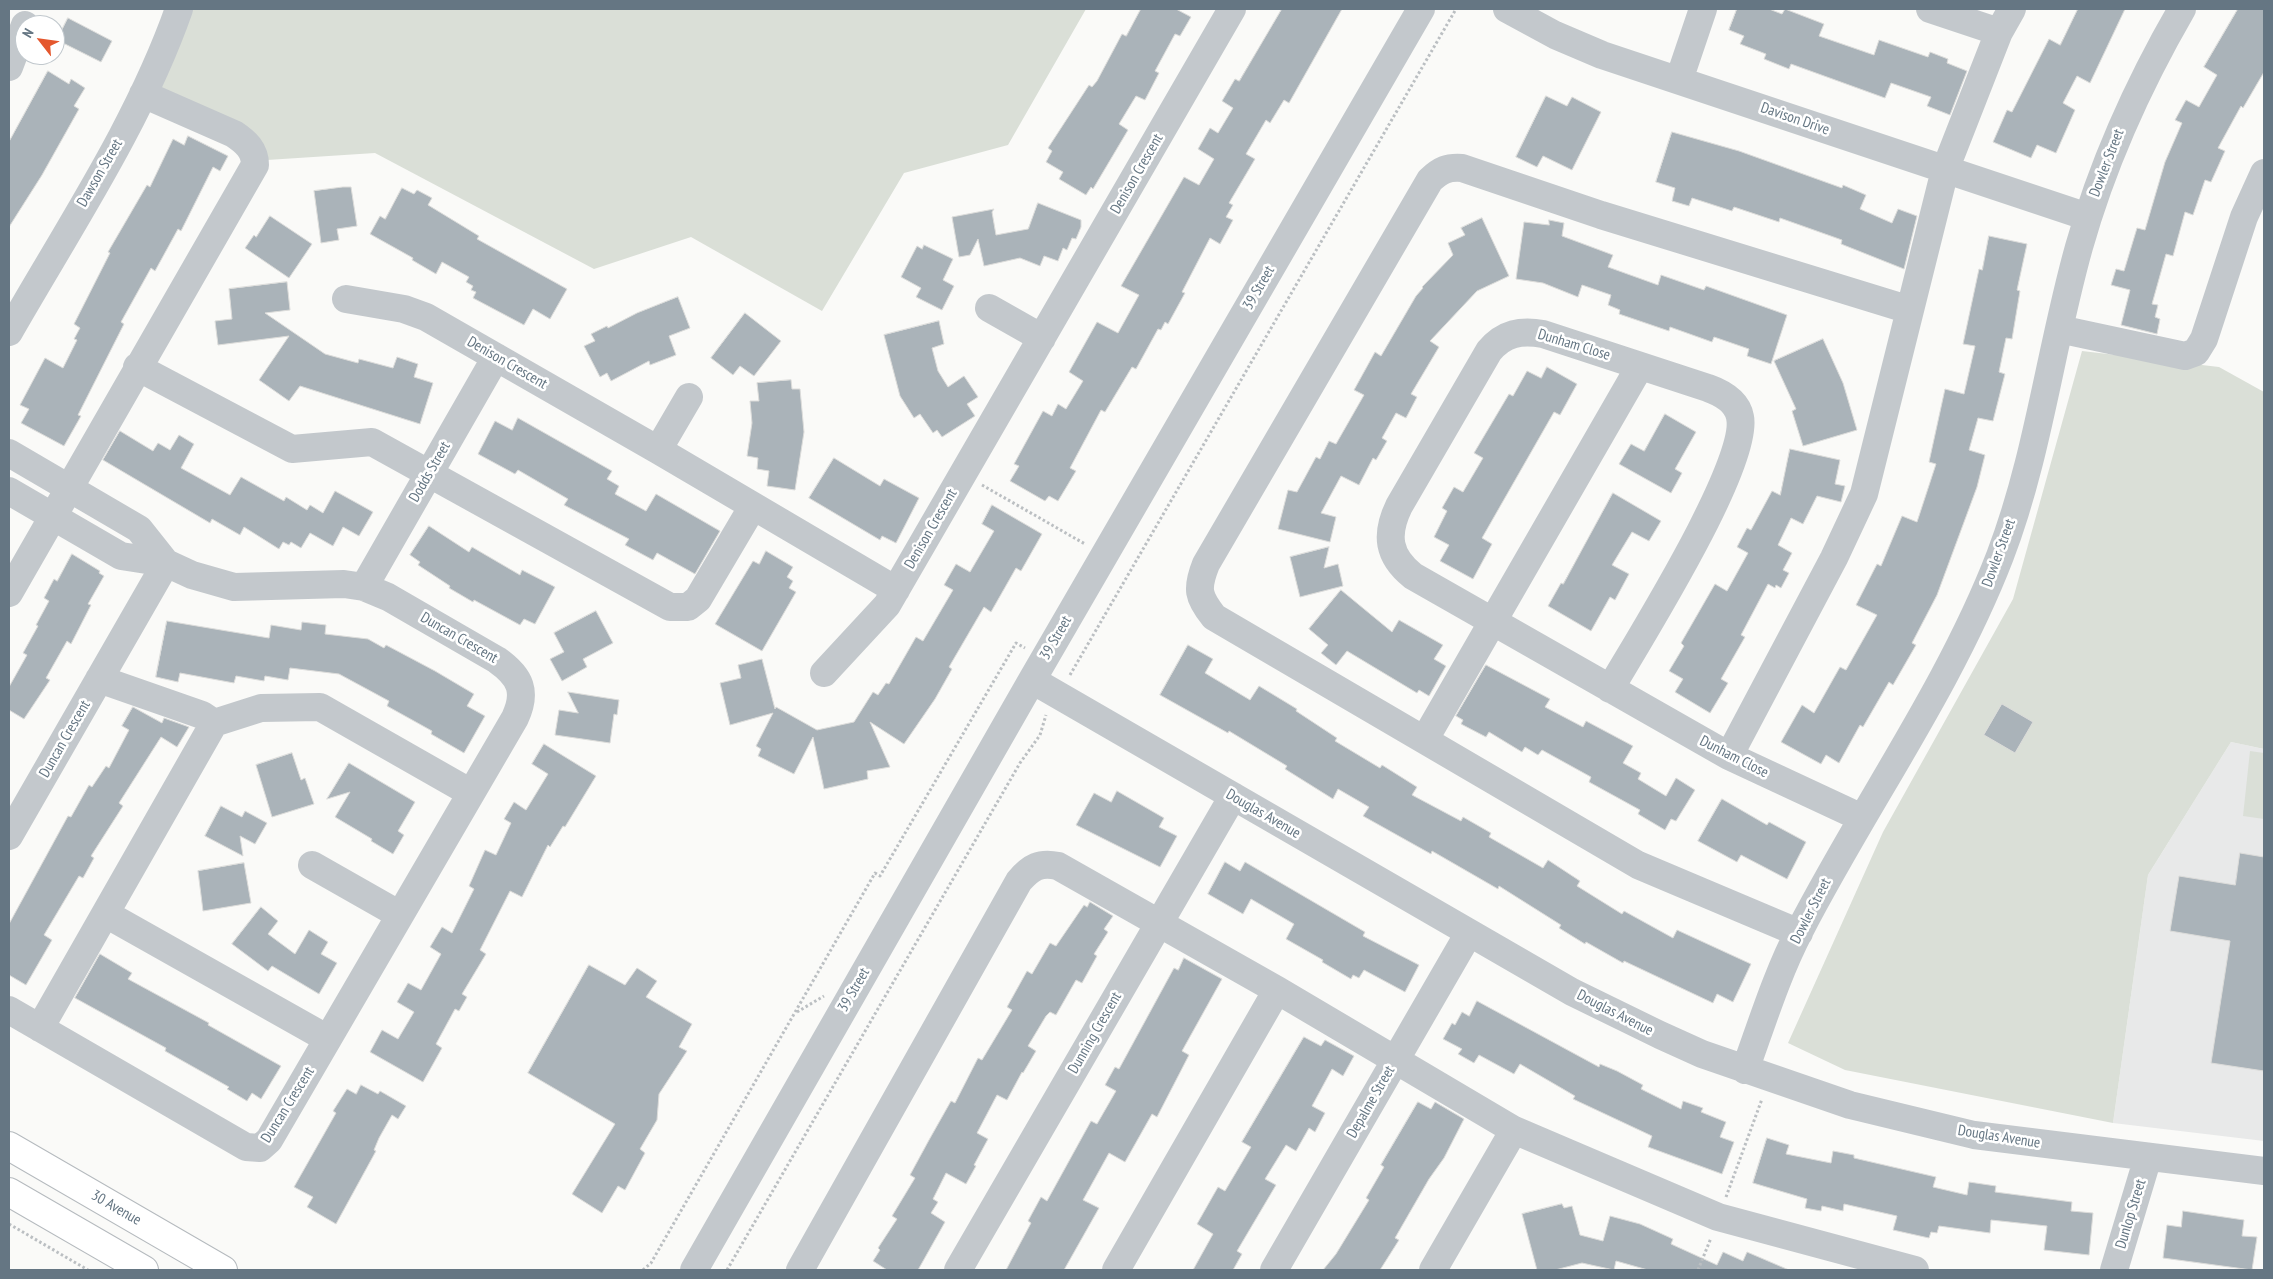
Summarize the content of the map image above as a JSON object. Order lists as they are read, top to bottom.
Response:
{
  "streets": {
    "main road": ["30 Avenue"],
    "street": [
      "Davison Drive",
      "Dowler Street",
      "Dawson Street",
      "Denison Crescent",
      "39 Street",
      "Dunham Close",
      "Dodds Street",
      "Duncan Crescent",
      "Douglas Avenue",
      "Dunning Crescent",
      "Depalme Street",
      "Dunlop Street"
    ]
  },
  "crossings": [
    ["Davison Drive", "Dowler Street"],
    ["Dowler Street", "Dunham Close"],
    ["Dowler Street", "Douglas Avenue"],
    ["Denison Crescent", "Dodds Street"],
    ["39 Street", "Douglas Avenue"],
    ["Dodds Street", "Duncan Crescent"],
    ["Douglas Avenue", "Dunning Crescent"],
    ["Douglas Avenue", "Depalme Street"],
    ["Douglas Avenue", "Dunlop Street"]
  ],
  "north": "top left"
}
